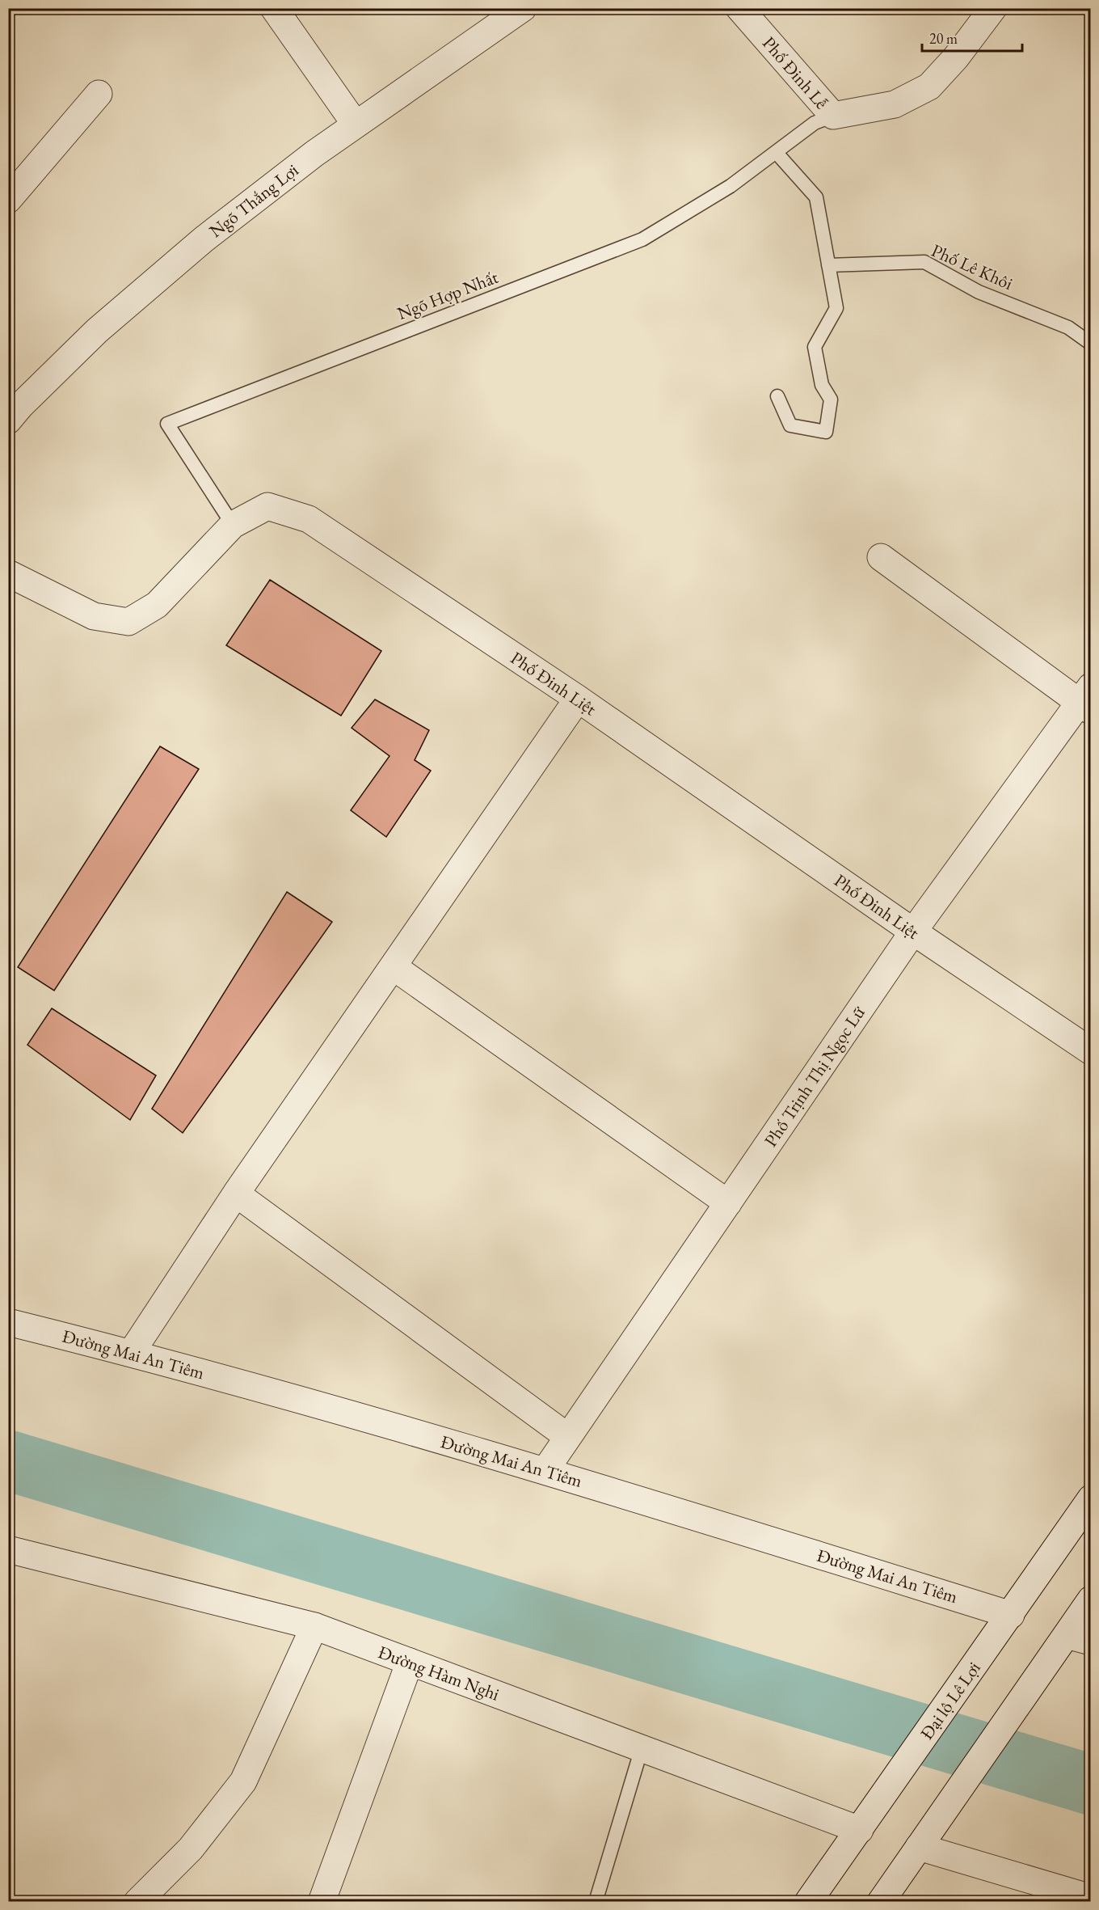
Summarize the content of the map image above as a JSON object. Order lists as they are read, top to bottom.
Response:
{
  "streets": {
    "street": [
      "Phố Đinh Lễ",
      "Ngõ Thắng Lợi",
      "Phố Đinh Liệt",
      "Phố Trịnh Thị Ngọc Lữ",
      "Đường Mai An Tiêm",
      "Đường Hàm Nghi",
      "Đại lộ Lê Lợi"
    ],
    "lane": ["Phố Lê Khôi", "Ngõ Hợp Nhất"]
  },
  "crossings": [
    ["Phố Đinh Lễ", "Ngõ Hợp Nhất"],
    ["Ngõ Hợp Nhất", "Phố Đinh Liệt"],
    ["Phố Đinh Liệt", "Phố Trịnh Thị Ngọc Lữ"],
    ["Phố Trịnh Thị Ngọc Lữ", "Đường Mai An Tiêm"],
    ["Đường Mai An Tiêm", "Đại lộ Lê Lợi"],
    ["Đường Hàm Nghi", "Đại lộ Lê Lợi"]
  ],
  "scale_bar": "20 m"
}
